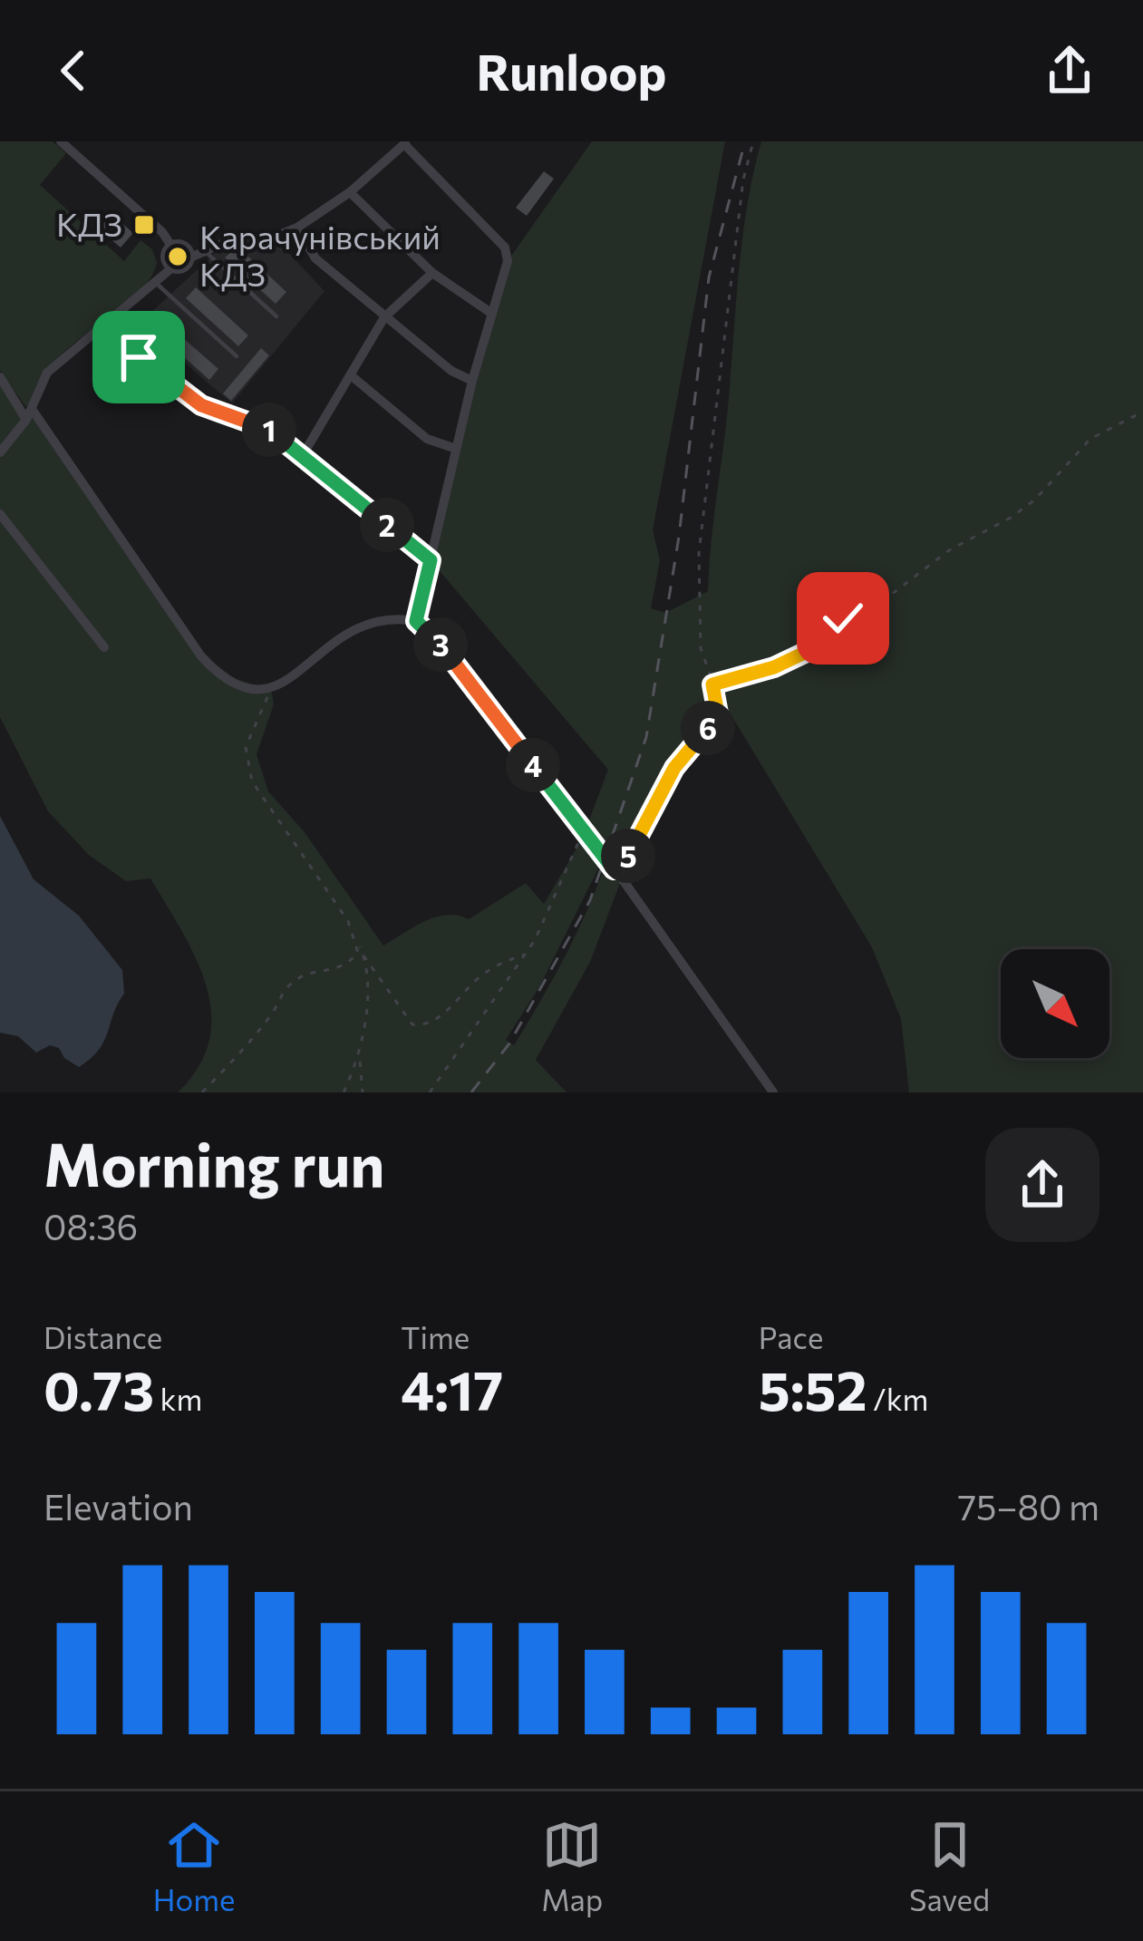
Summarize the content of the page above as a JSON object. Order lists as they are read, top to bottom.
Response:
{
  "places": {
    "transit": ["КДЗ"],
    "other": ["Карачунівський КДЗ"]
  },
  "north": "bottom right",
  "page": {
    "header": "Runloop",
    "pins": [
      "1",
      "2",
      "3",
      "6",
      "4",
      "5"
    ],
    "heading": ["Morning run", "08:36"],
    "stats": [
      ["Distance", "0.73 km"],
      ["Time", "4:17"],
      ["Pace", "5:52 /km"]
    ],
    "chart": ["Elevation", "75–80 m"],
    "tabs": ["Home", "Map", "Saved"]
  }
}
